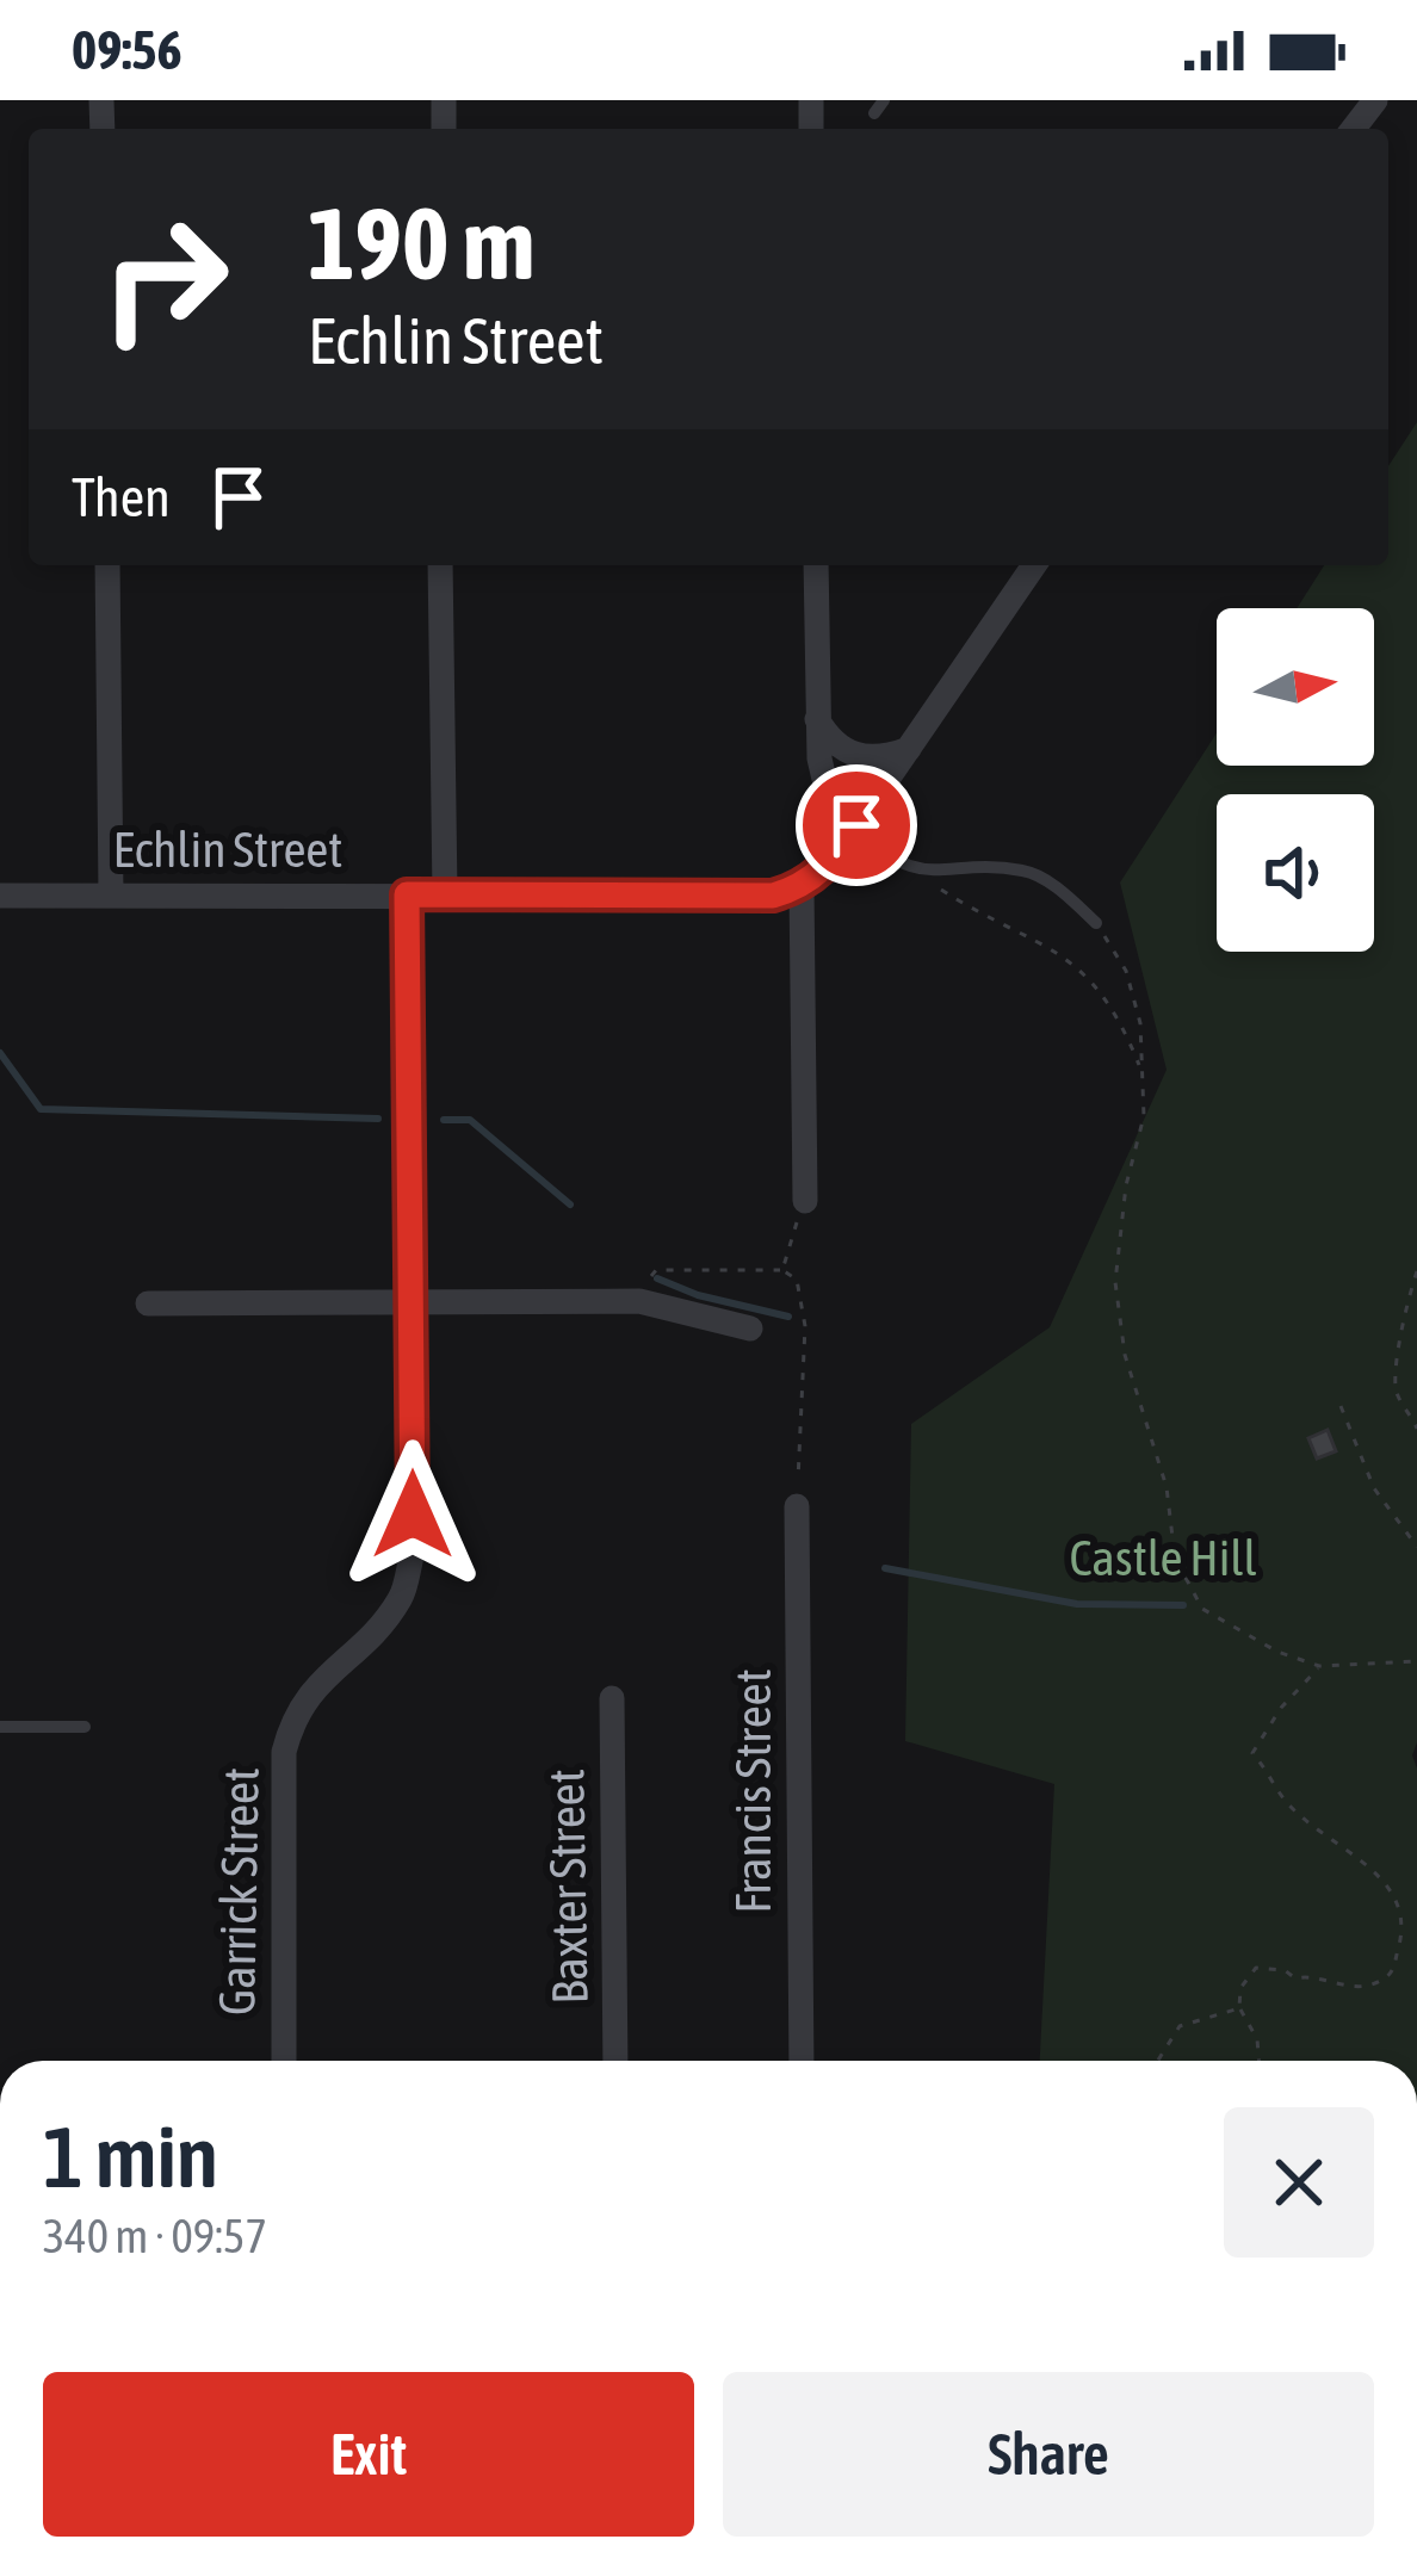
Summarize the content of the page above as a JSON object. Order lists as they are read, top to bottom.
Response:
{
  "streets": {
    "street": [
      "Echlin Street",
      "Francis Street",
      "Baxter Street",
      "Garrick Street"
    ]
  },
  "crossings": [
    ["Echlin Street", "Garrick Street"]
  ],
  "parks": ["Castle Hill"],
  "north": "right",
  "page": {
    "status": "09:56",
    "turn": ["190 m", "Echlin Street"],
    "then": "Then",
    "heading": ["1 min", "340 m · 09:57"],
    "buttons": ["Exit", "Share"]
  }
}
